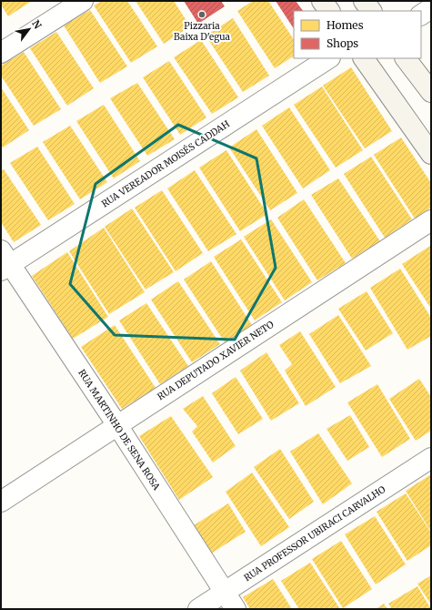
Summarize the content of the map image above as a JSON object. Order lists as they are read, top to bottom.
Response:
{
  "streets": {
    "street": [
      "RUA VEREADOR MOISÉS CADDAH",
      "RUA DEPUTADO XAVIER NETO",
      "RUA MARTINHO DE SENA ROSA",
      "RUA PROFESSOR UBIRACI CARVALHO"
    ]
  },
  "crossings": [
    ["RUA VEREADOR MOISÉS CADDAH", "RUA MARTINHO DE SENA ROSA"],
    ["RUA DEPUTADO XAVIER NETO", "RUA MARTINHO DE SENA ROSA"],
    ["RUA MARTINHO DE SENA ROSA", "RUA PROFESSOR UBIRACI CARVALHO"]
  ],
  "places": ["Pizzaria Baixa D'egua"],
  "legend": ["Homes", "Shops"],
  "north": "top right"
}
